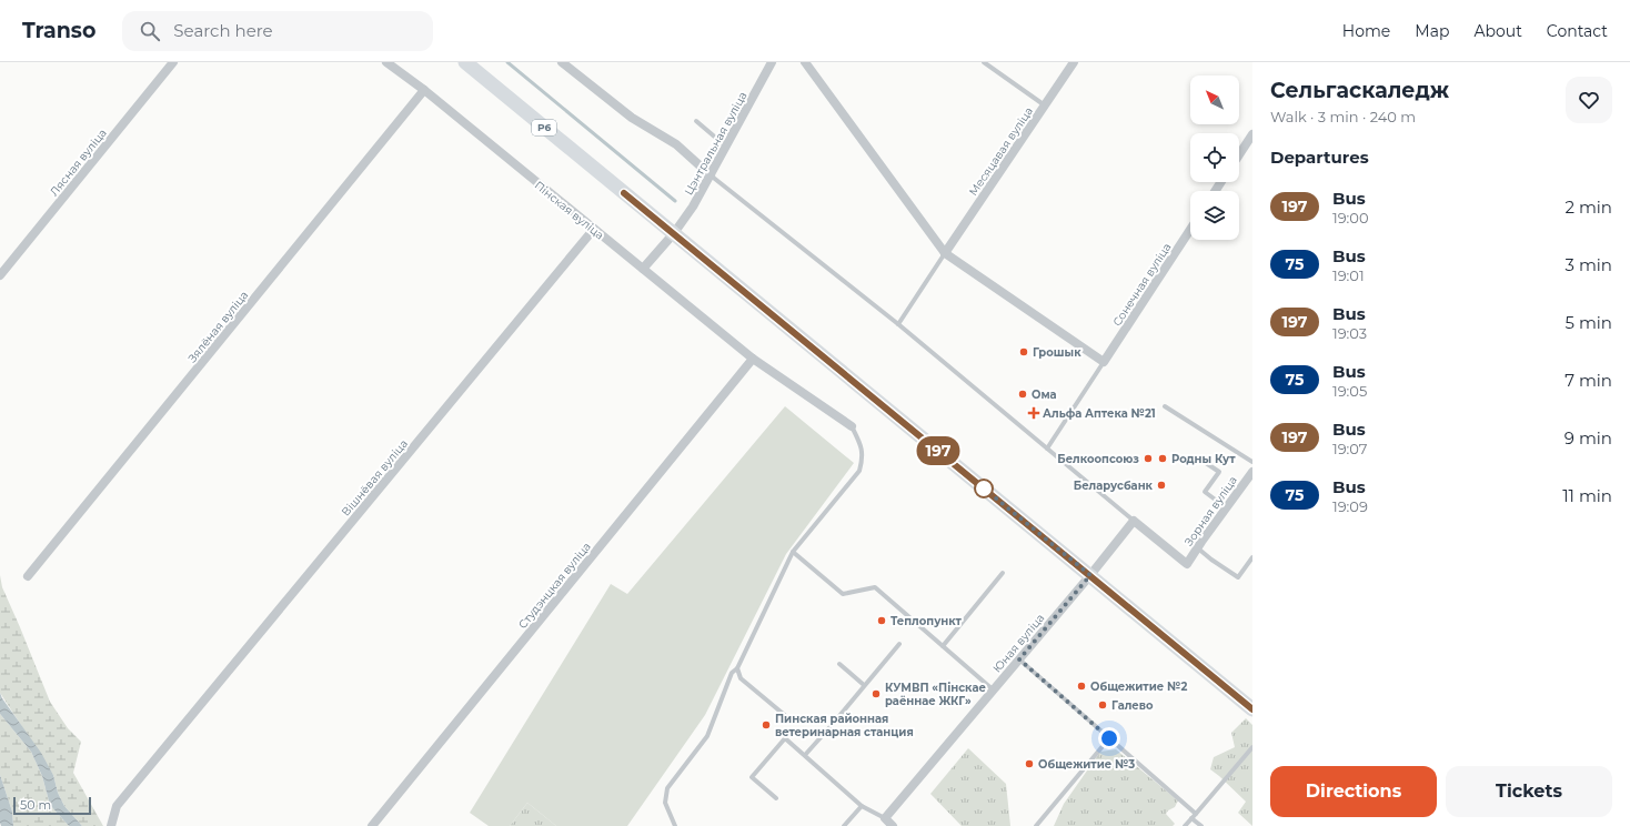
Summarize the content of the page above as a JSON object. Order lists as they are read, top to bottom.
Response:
{
  "streets": {
    "main road": ["Р6"],
    "street": [
      "Цэнтральная вуліца",
      "Месяцавая вуліца",
      "Лясная вуліца",
      "Пінская вуліца",
      "Сонечная вуліца",
      "Зялёная вуліца",
      "Вішнёвая вуліца",
      "Зорная вуліца",
      "Студэнцкая вуліца",
      "Юная вуліца"
    ]
  },
  "crossings": [
    ["Р6", "Цэнтральная вуліца"],
    ["Р6", "Юная вуліца"],
    ["Цэнтральная вуліца", "Пінская вуліца"],
    ["Пінская вуліца", "Зялёная вуліца"],
    ["Пінская вуліца", "Вішнёвая вуліца"],
    ["Пінская вуліца", "Студэнцкая вуліца"],
    ["Зорная вуліца", "Юная вуліца"]
  ],
  "places": {
    "other": [
      "Грошык",
      "Ома",
      "Белкоопсоюз",
      "Родны Кут",
      "Беларусбанк",
      "Теплопункт",
      "Общежитие №2",
      "КУМВП «Пінскае раённае ЖКГ»",
      "Галево",
      "Пинская районная ветеринарная станция",
      "Общежитие №3"
    ],
    "health": ["Альфа Аптека №21"]
  },
  "lines": ["bus line 197"],
  "scale_bar": "50 m",
  "north": "top left",
  "page": {
    "header": "Transo",
    "search": "Search here",
    "nav": [
      "Home",
      "Map",
      "About",
      "Contact"
    ],
    "on_map": "197",
    "heading": [
      ["Сельгаскаледж", "Walk · 3 min · 240 m"],
      "Departures"
    ],
    "list": [
      {
        "mark": "197",
        "name": "Bus",
        "note": "19:00",
        "value": "2 min"
      },
      {
        "mark": "75",
        "name": "Bus",
        "note": "19:01",
        "value": "3 min"
      },
      {
        "mark": "197",
        "name": "Bus",
        "note": "19:03",
        "value": "5 min"
      },
      {
        "mark": "75",
        "name": "Bus",
        "note": "19:05",
        "value": "7 min"
      },
      {
        "mark": "197",
        "name": "Bus",
        "note": "19:07",
        "value": "9 min"
      },
      {
        "mark": "75",
        "name": "Bus",
        "note": "19:09",
        "value": "11 min"
      }
    ],
    "buttons": ["Directions", "Tickets"],
    "scale": "50 m"
  }
}
